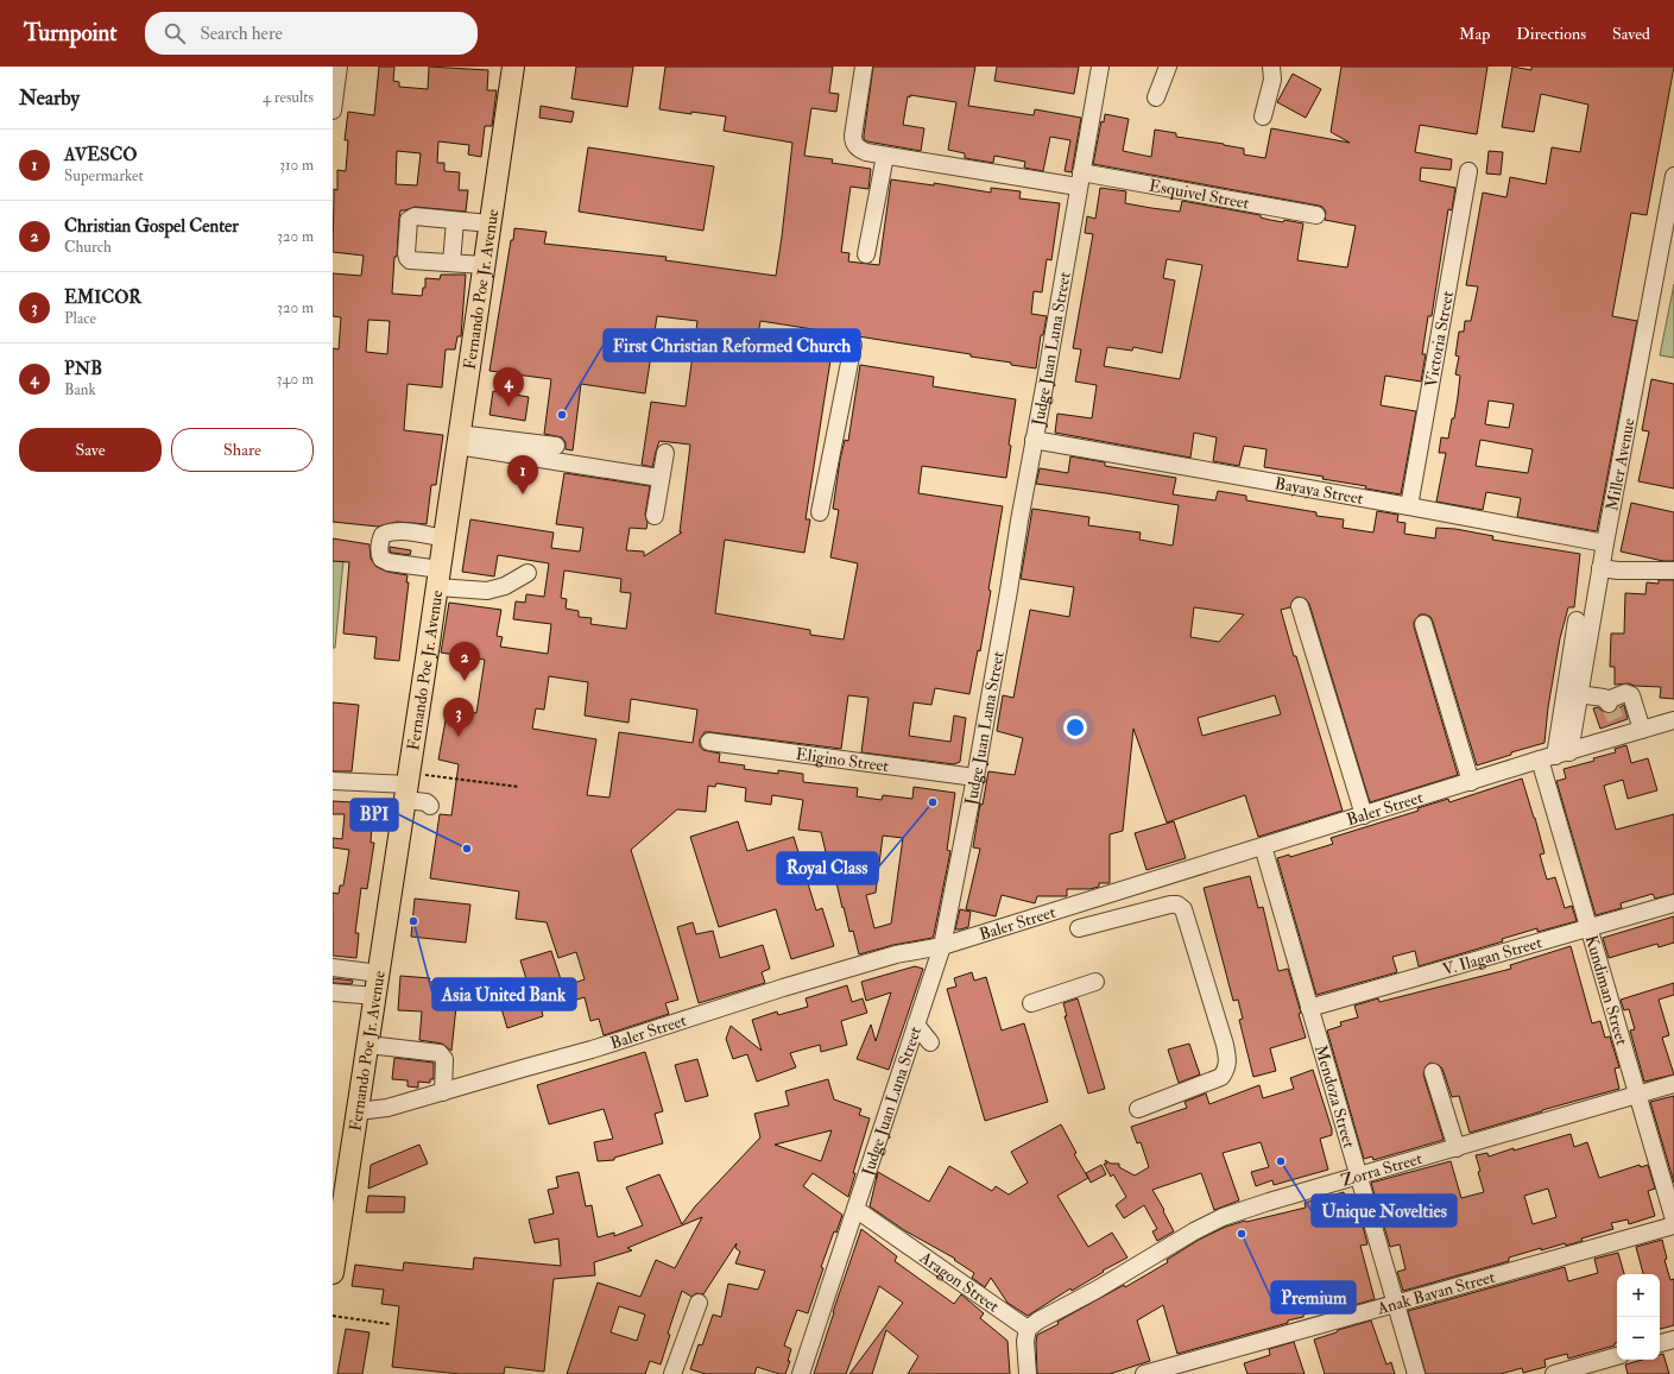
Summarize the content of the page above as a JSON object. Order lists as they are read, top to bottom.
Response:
{
  "streets": {
    "main road": ["Fernando Poe Jr. Avenue"],
    "street": [
      "Esquivel Street",
      "Victoria Street",
      "Judge Juan Luna Street",
      "Miller Avenue",
      "Bayaya Street",
      "Eligino Street",
      "Baler Street",
      "V. Ilagan Street",
      "Kundiman Street",
      "Mendoza Street",
      "Zorra Street",
      "Aragon Street",
      "Anak Bayan Street"
    ]
  },
  "crossings": [
    ["Esquivel Street", "Judge Juan Luna Street"],
    ["Fernando Poe Jr. Avenue", "Baler Street"],
    ["Victoria Street", "Bayaya Street"],
    ["Judge Juan Luna Street", "Bayaya Street"],
    ["Judge Juan Luna Street", "Eligino Street"],
    ["Judge Juan Luna Street", "Baler Street"],
    ["Judge Juan Luna Street", "Aragon Street"],
    ["Miller Avenue", "Bayaya Street"],
    ["Miller Avenue", "Baler Street"],
    ["Miller Avenue", "Kundiman Street"],
    ["Baler Street", "Kundiman Street"],
    ["Baler Street", "Mendoza Street"],
    ["V. Ilagan Street", "Kundiman Street"],
    ["V. Ilagan Street", "Mendoza Street"],
    ["Kundiman Street", "Zorra Street"],
    ["Mendoza Street", "Zorra Street"],
    ["Mendoza Street", "Anak Bayan Street"],
    ["Zorra Street", "Aragon Street"]
  ],
  "places": [
    "First Christian Reformed Church",
    "Royal Class",
    "BPI",
    "Asia United Bank",
    "Unique Novelties",
    "Premium"
  ],
  "page": {
    "header": "Turnpoint",
    "search": "Search here",
    "nav": ["Map", "Directions", "Saved"],
    "heading": ["Nearby", "4 results"],
    "list": [
      {
        "mark": "1",
        "name": "AVESCO",
        "note": "Supermarket",
        "value": "310 m"
      },
      {
        "mark": "2",
        "name": "Christian Gospel Center",
        "note": "Church",
        "value": "320 m"
      },
      {
        "mark": "3",
        "name": "EMICOR",
        "note": "Place",
        "value": "320 m"
      },
      {
        "mark": "4",
        "name": "PNB",
        "note": "Bank",
        "value": "340 m"
      }
    ],
    "pins": [
      "4",
      "1",
      "2",
      "3"
    ],
    "buttons": ["Save", "Share"],
    "map_buttons": ["+", "−"]
  }
}
